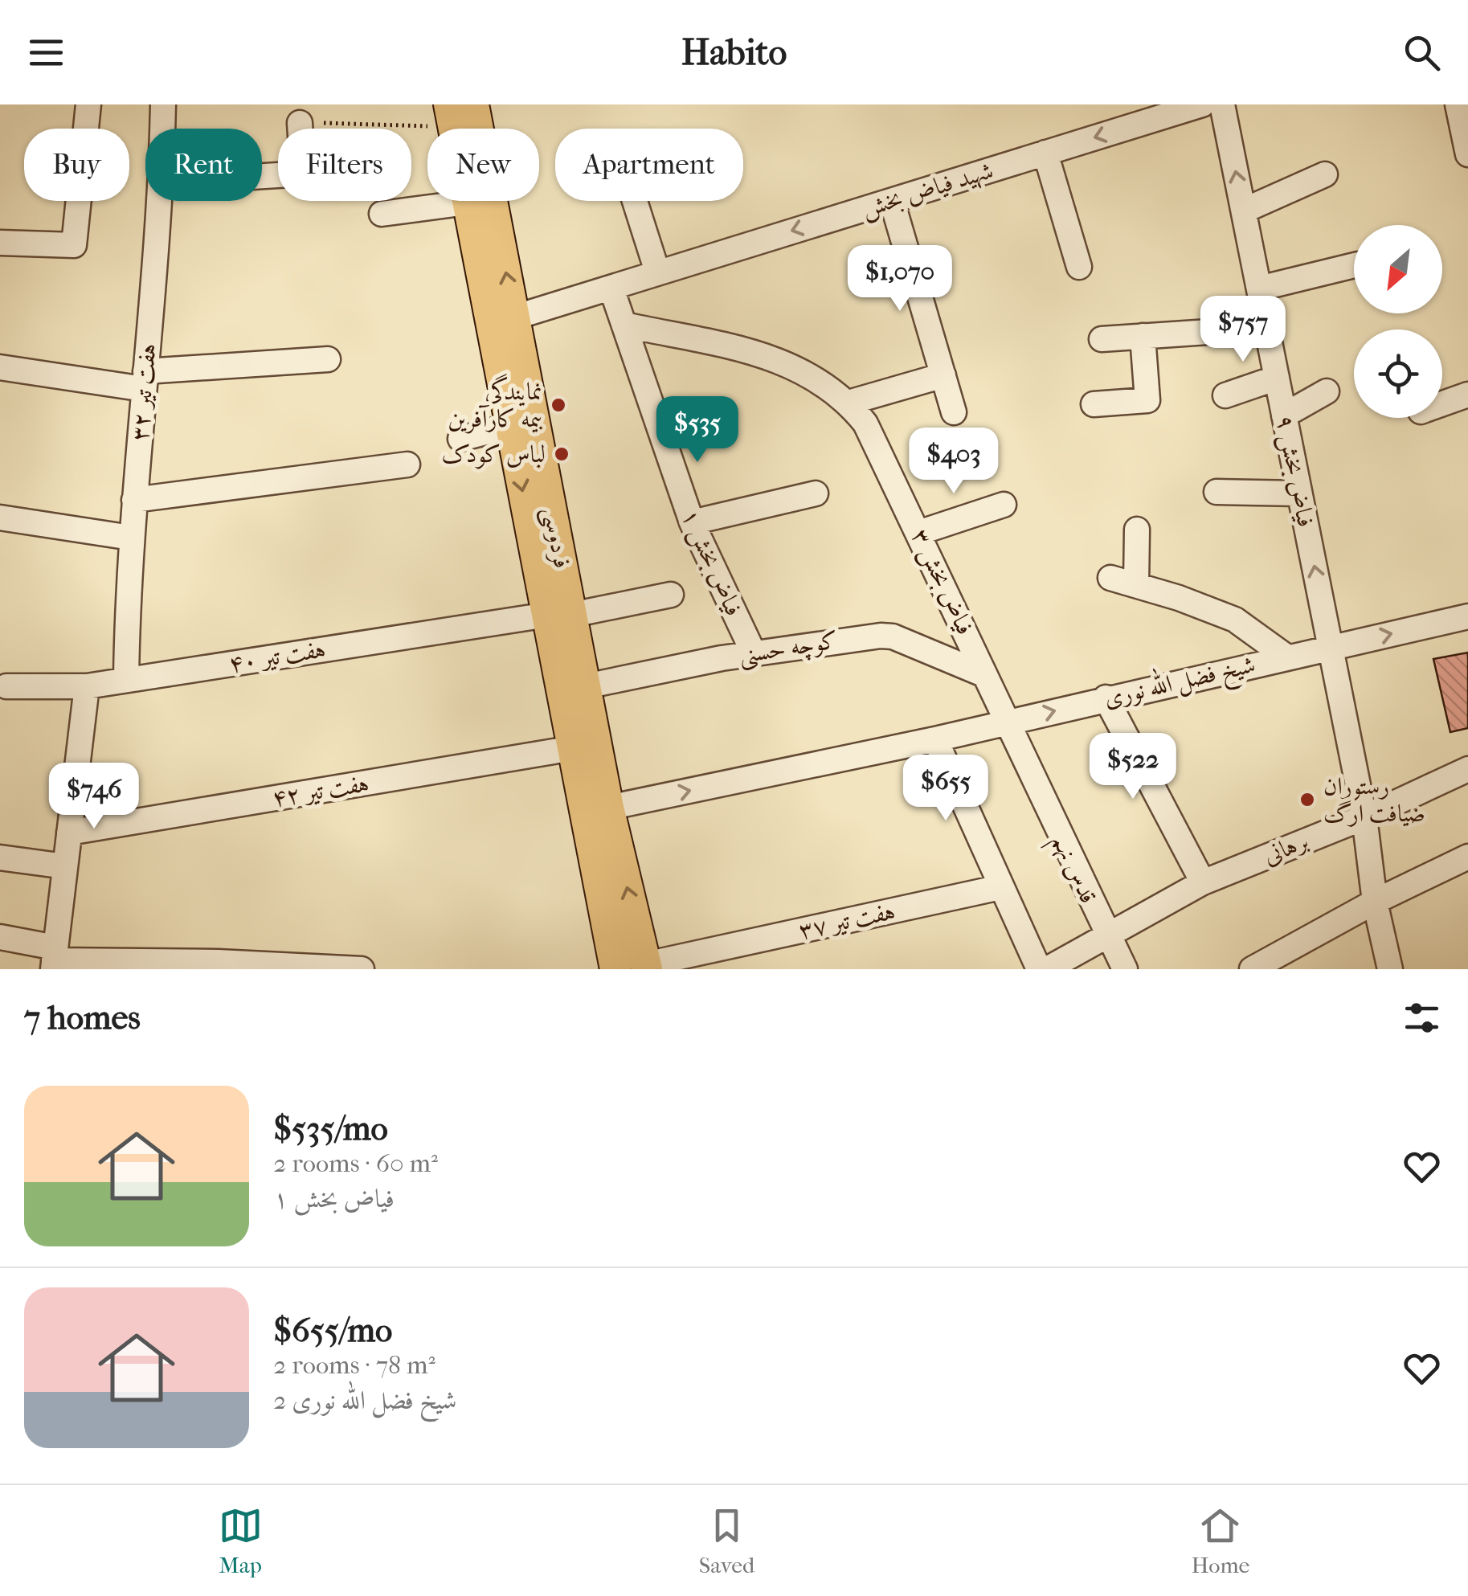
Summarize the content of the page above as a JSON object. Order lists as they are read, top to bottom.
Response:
{
  "streets": {
    "main road": ["فردوسی"],
    "street": [
      "شهید فیاض بخش",
      "هفت تیر ۳۲",
      "فیاض بخش ۹",
      "فیاض بخش ۱",
      "فیاض بخش ۳",
      "کوچه حسنی",
      "هفت تیر ۴۰",
      "شیخ فضل الله نوری",
      "هفت تیر ۴۲",
      "برهانی",
      "قدس نهم",
      "هفت تیر ۳۷"
    ]
  },
  "crossings": [
    ["شهید فیاض بخش", "فردوسی"],
    ["شهید فیاض بخش", "فیاض بخش ۱"],
    ["هفت تیر ۳۲", "هفت تیر ۴۰"],
    ["فیاض بخش ۹", "شیخ فضل الله نوری"],
    ["فیاض بخش ۹", "برهانی"],
    ["فردوسی", "کوچه حسنی"],
    ["فردوسی", "هفت تیر ۴۰"],
    ["فردوسی", "شیخ فضل الله نوری"],
    ["فردوسی", "هفت تیر ۴۲"],
    ["فردوسی", "هفت تیر ۳۷"],
    ["فیاض بخش ۱", "فیاض بخش ۳"],
    ["فیاض بخش ۱", "کوچه حسنی"],
    ["فیاض بخش ۳", "کوچه حسنی"],
    ["فیاض بخش ۳", "شیخ فضل الله نوری"],
    ["فیاض بخش ۳", "قدس نهم"],
    ["شیخ فضل الله نوری", "قدس نهم"],
    ["برهانی", "قدس نهم"]
  ],
  "one_way": ["شیخ فضل الله نوری"],
  "places": ["نمایندگی بیمه کارآفرین", "لباس کودک", "رستوران ضیافت ارگ"],
  "north": "bottom left",
  "page": {
    "header": "Habito",
    "chip": [
      "Buy",
      "Rent",
      "Filters",
      "New",
      "Apartment"
    ],
    "price": [
      "$1,070",
      "$757",
      "$535",
      "$403",
      "$522",
      "$655",
      "$746"
    ],
    "heading": "7 homes",
    "list": [
      {
        "name": "$535/mo",
        "note": "2 rooms · 60 m² · فیاض بخش ۱"
      },
      {
        "name": "$655/mo",
        "note": "2 rooms · 78 m² · شیخ فضل الله نوری 2"
      }
    ],
    "tabs": ["Map", "Saved", "Home"]
  }
}
